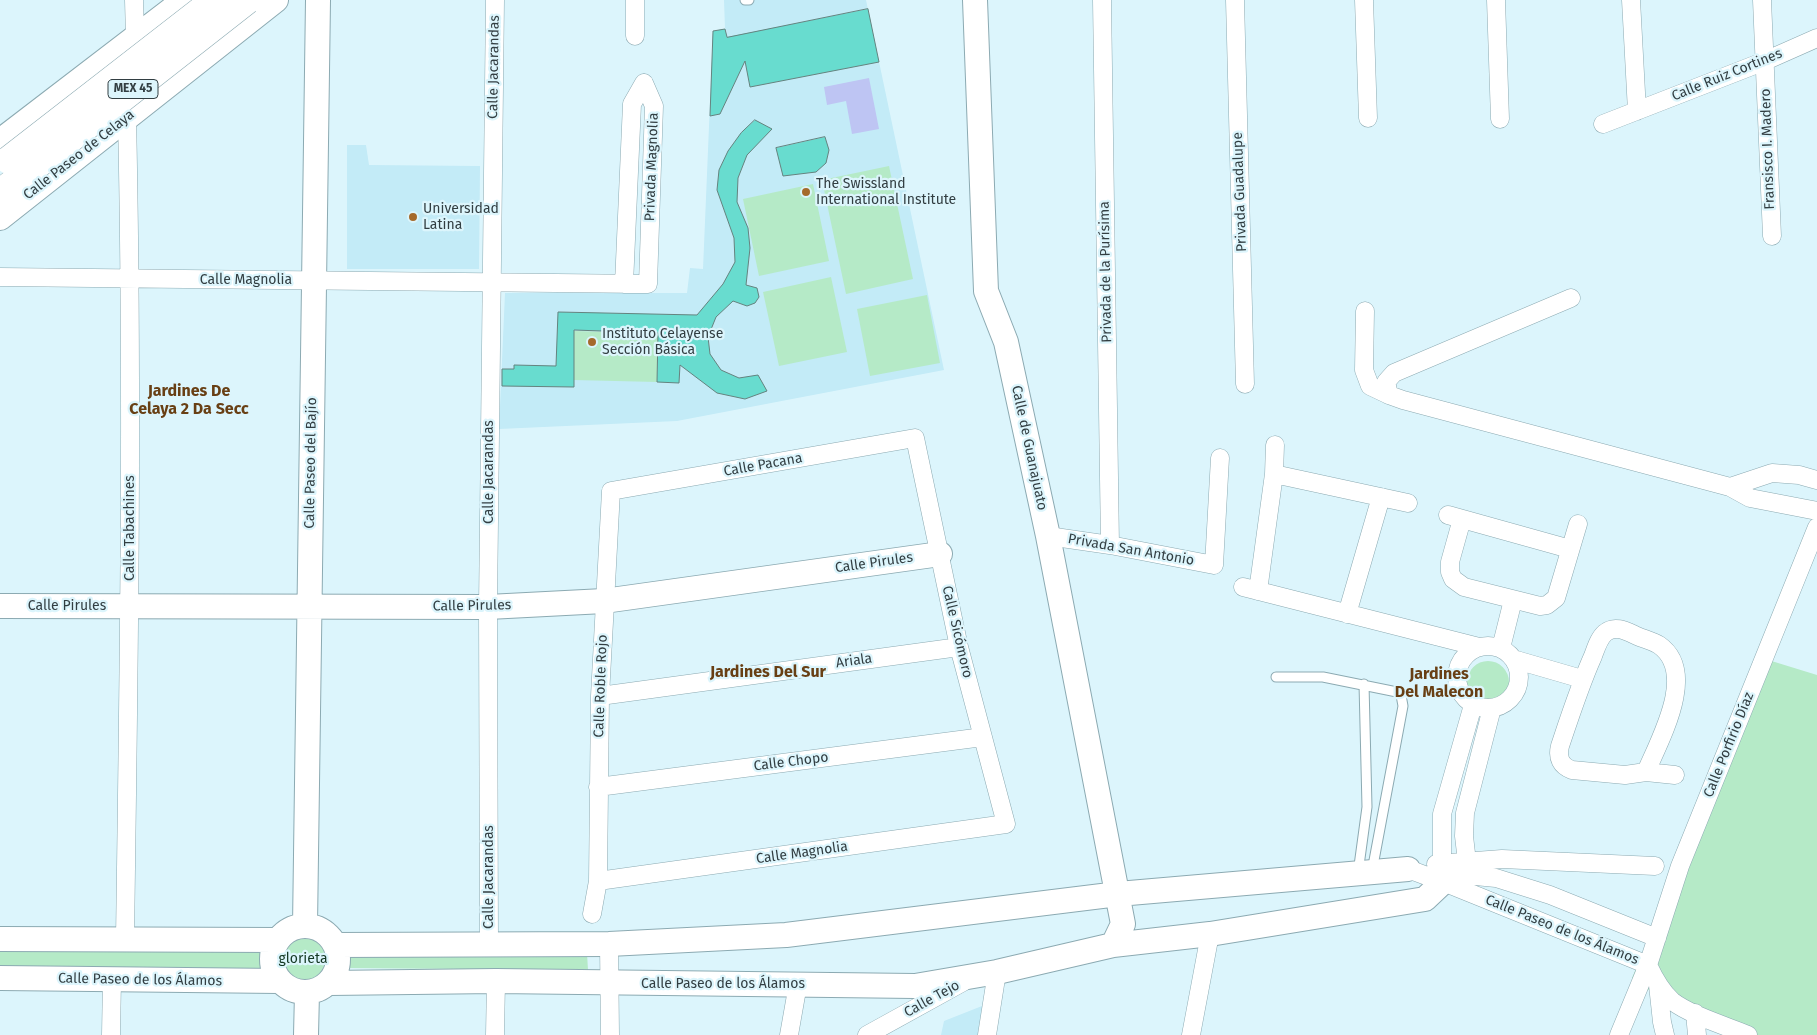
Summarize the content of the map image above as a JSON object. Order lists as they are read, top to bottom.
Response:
{
  "streets": {
    "main road": [
      "MEX 45",
      "Calle Paseo de Celaya",
      "Calle de Guanajuato",
      "Calle Paseo del Bajío",
      "Calle Pirules",
      "Calle Paseo de los Álamos"
    ],
    "street": [
      "Calle Jacarandas",
      "Calle Ruiz Cortines",
      "Fransisco I. Madero",
      "Privada Magnolia",
      "Privada Guadalupe",
      "Privada de la Purísima",
      "Calle Magnolia",
      "Calle Pacana",
      "Calle Tabachines",
      "Privada San Antonio",
      "Calle Sicómoro",
      "Ariala",
      "Calle Roble Rojo",
      "Calle Porfirio Díaz",
      "Calle Chopo",
      "Calle Tejo"
    ]
  },
  "crossings": [
    ["Calle Jacarandas", "Privada Magnolia"],
    ["Calle Jacarandas", "Calle Magnolia"],
    ["Calle Jacarandas", "Calle Pirules"],
    ["Calle Jacarandas", "Calle Paseo de los Álamos"],
    ["Calle Ruiz Cortines", "Fransisco I. Madero"],
    ["Calle Paseo de Celaya", "Calle Tabachines"],
    ["Privada Magnolia", "Calle Magnolia"],
    ["Privada de la Purísima", "Privada San Antonio"],
    ["Calle Magnolia", "Calle Paseo del Bajío"],
    ["Calle Magnolia", "Calle Tabachines"],
    ["Calle Magnolia", "Calle Sicómoro"],
    ["Calle Magnolia", "Calle Roble Rojo"],
    ["Calle de Guanajuato", "Privada San Antonio"],
    ["Calle de Guanajuato", "Calle Paseo de los Álamos"],
    ["Calle Paseo del Bajío", "Calle Pirules"],
    ["Calle Paseo del Bajío", "Calle Paseo de los Álamos"],
    ["Calle Pacana", "Calle Sicómoro"],
    ["Calle Pacana", "Calle Roble Rojo"],
    ["Calle Tabachines", "Calle Pirules"],
    ["Calle Pirules", "Calle Sicómoro"],
    ["Calle Pirules", "Calle Roble Rojo"],
    ["Calle Sicómoro", "Ariala"],
    ["Calle Sicómoro", "Calle Chopo"],
    ["Ariala", "Calle Roble Rojo"],
    ["Calle Roble Rojo", "Calle Chopo"],
    ["Calle Porfirio Díaz", "Calle Paseo de los Álamos"],
    ["Calle Paseo de los Álamos", "Calle Tejo"]
  ],
  "districts": ["Jardines De Celaya 2 Da Secc", "Jardines Del Sur", "Jardines Del Malecon"],
  "parks": ["glorieta"],
  "places": ["The Swissland International Institute", "Universidad Latina", "Instituto Celayense Sección Básica"]
}
